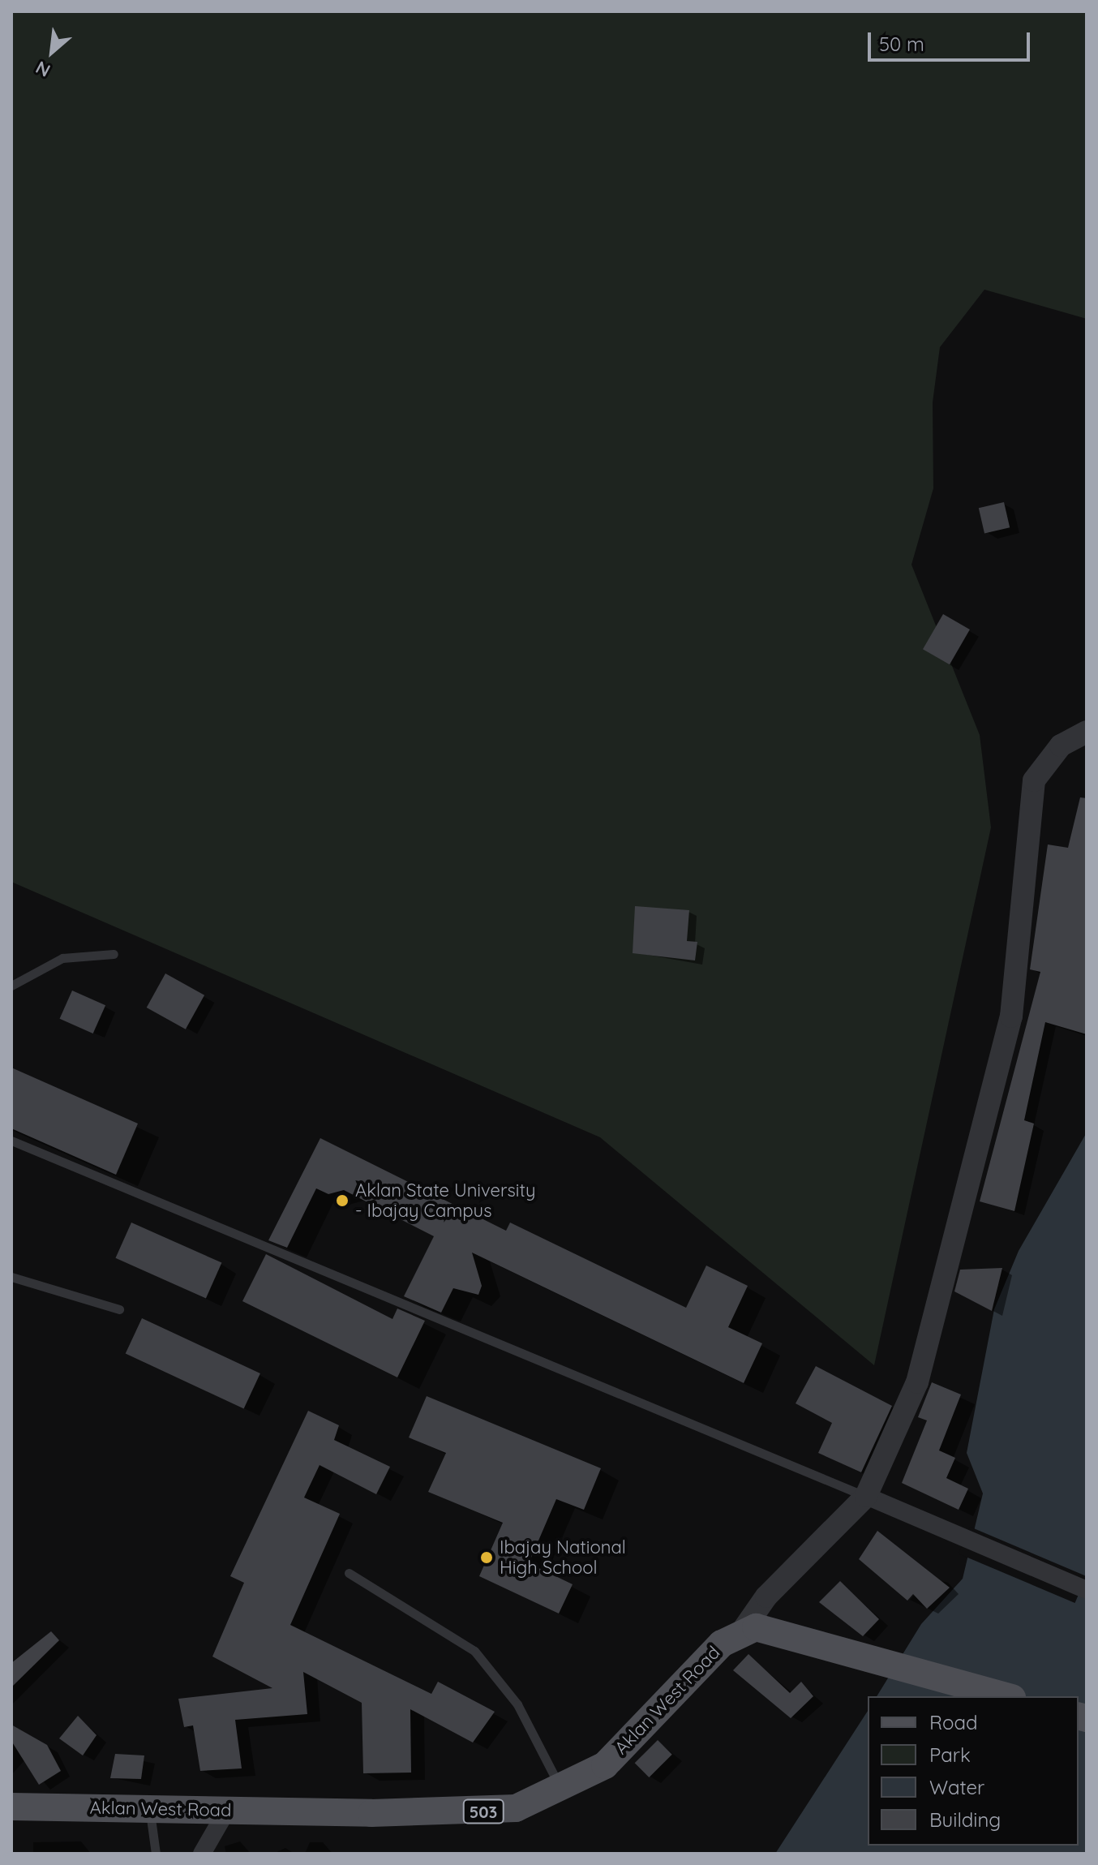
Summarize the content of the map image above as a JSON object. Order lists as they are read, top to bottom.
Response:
{
  "streets": {
    "main road": ["Aklan West Road", "503"]
  },
  "places": ["Aklan State University - Ibajay Campus", "Ibajay National High School"],
  "legend": [
    "Road",
    "Park",
    "Water",
    "Building"
  ],
  "scale_bar": "50 m",
  "north": "bottom left"
}
